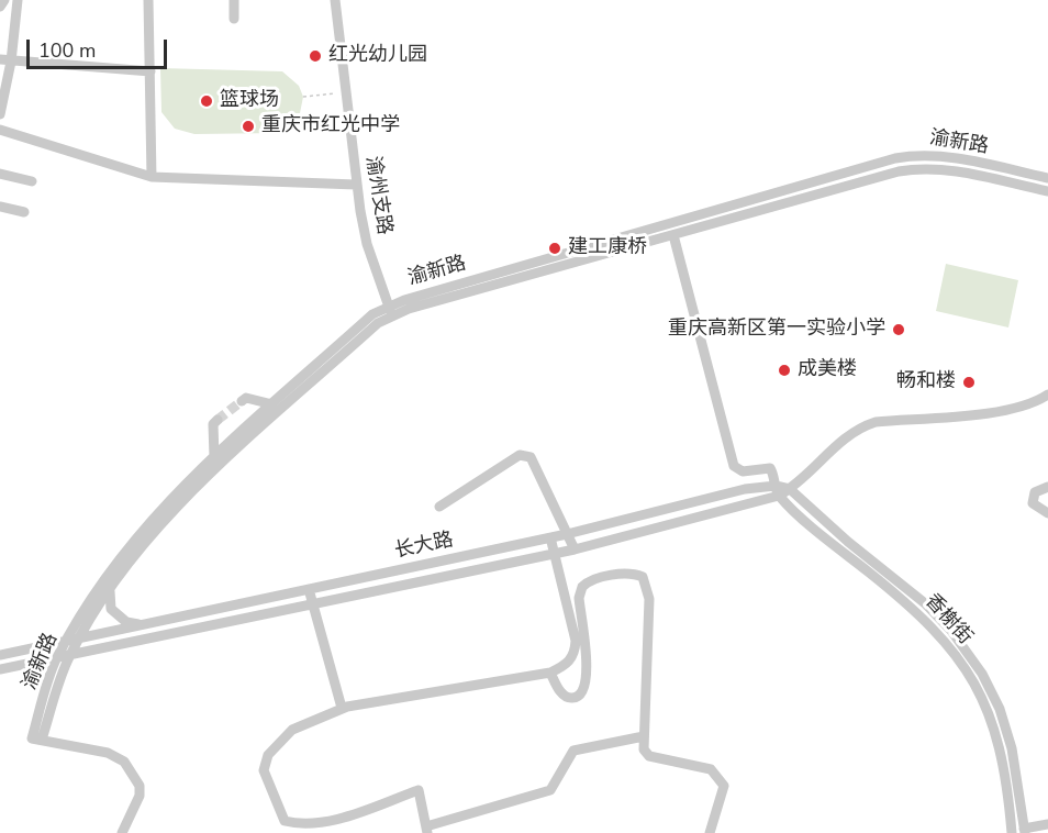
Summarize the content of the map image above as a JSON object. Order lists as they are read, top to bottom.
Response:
{
  "streets": {
    "street": [
      "渝新路",
      "渝州支路",
      "长大路",
      "香榭街"
    ]
  },
  "crossings": [
    ["渝新路", "渝州支路"],
    ["渝新路", "长大路"],
    ["渝新路", "香榭街"],
    ["长大路", "香榭街"]
  ],
  "places": [
    "红光幼儿园",
    "篮球场",
    "重庆市红光中学",
    "建工康桥",
    "重庆高新区第一实验小学",
    "成美楼",
    "畅和楼"
  ],
  "scale_bar": "100 m"
}
